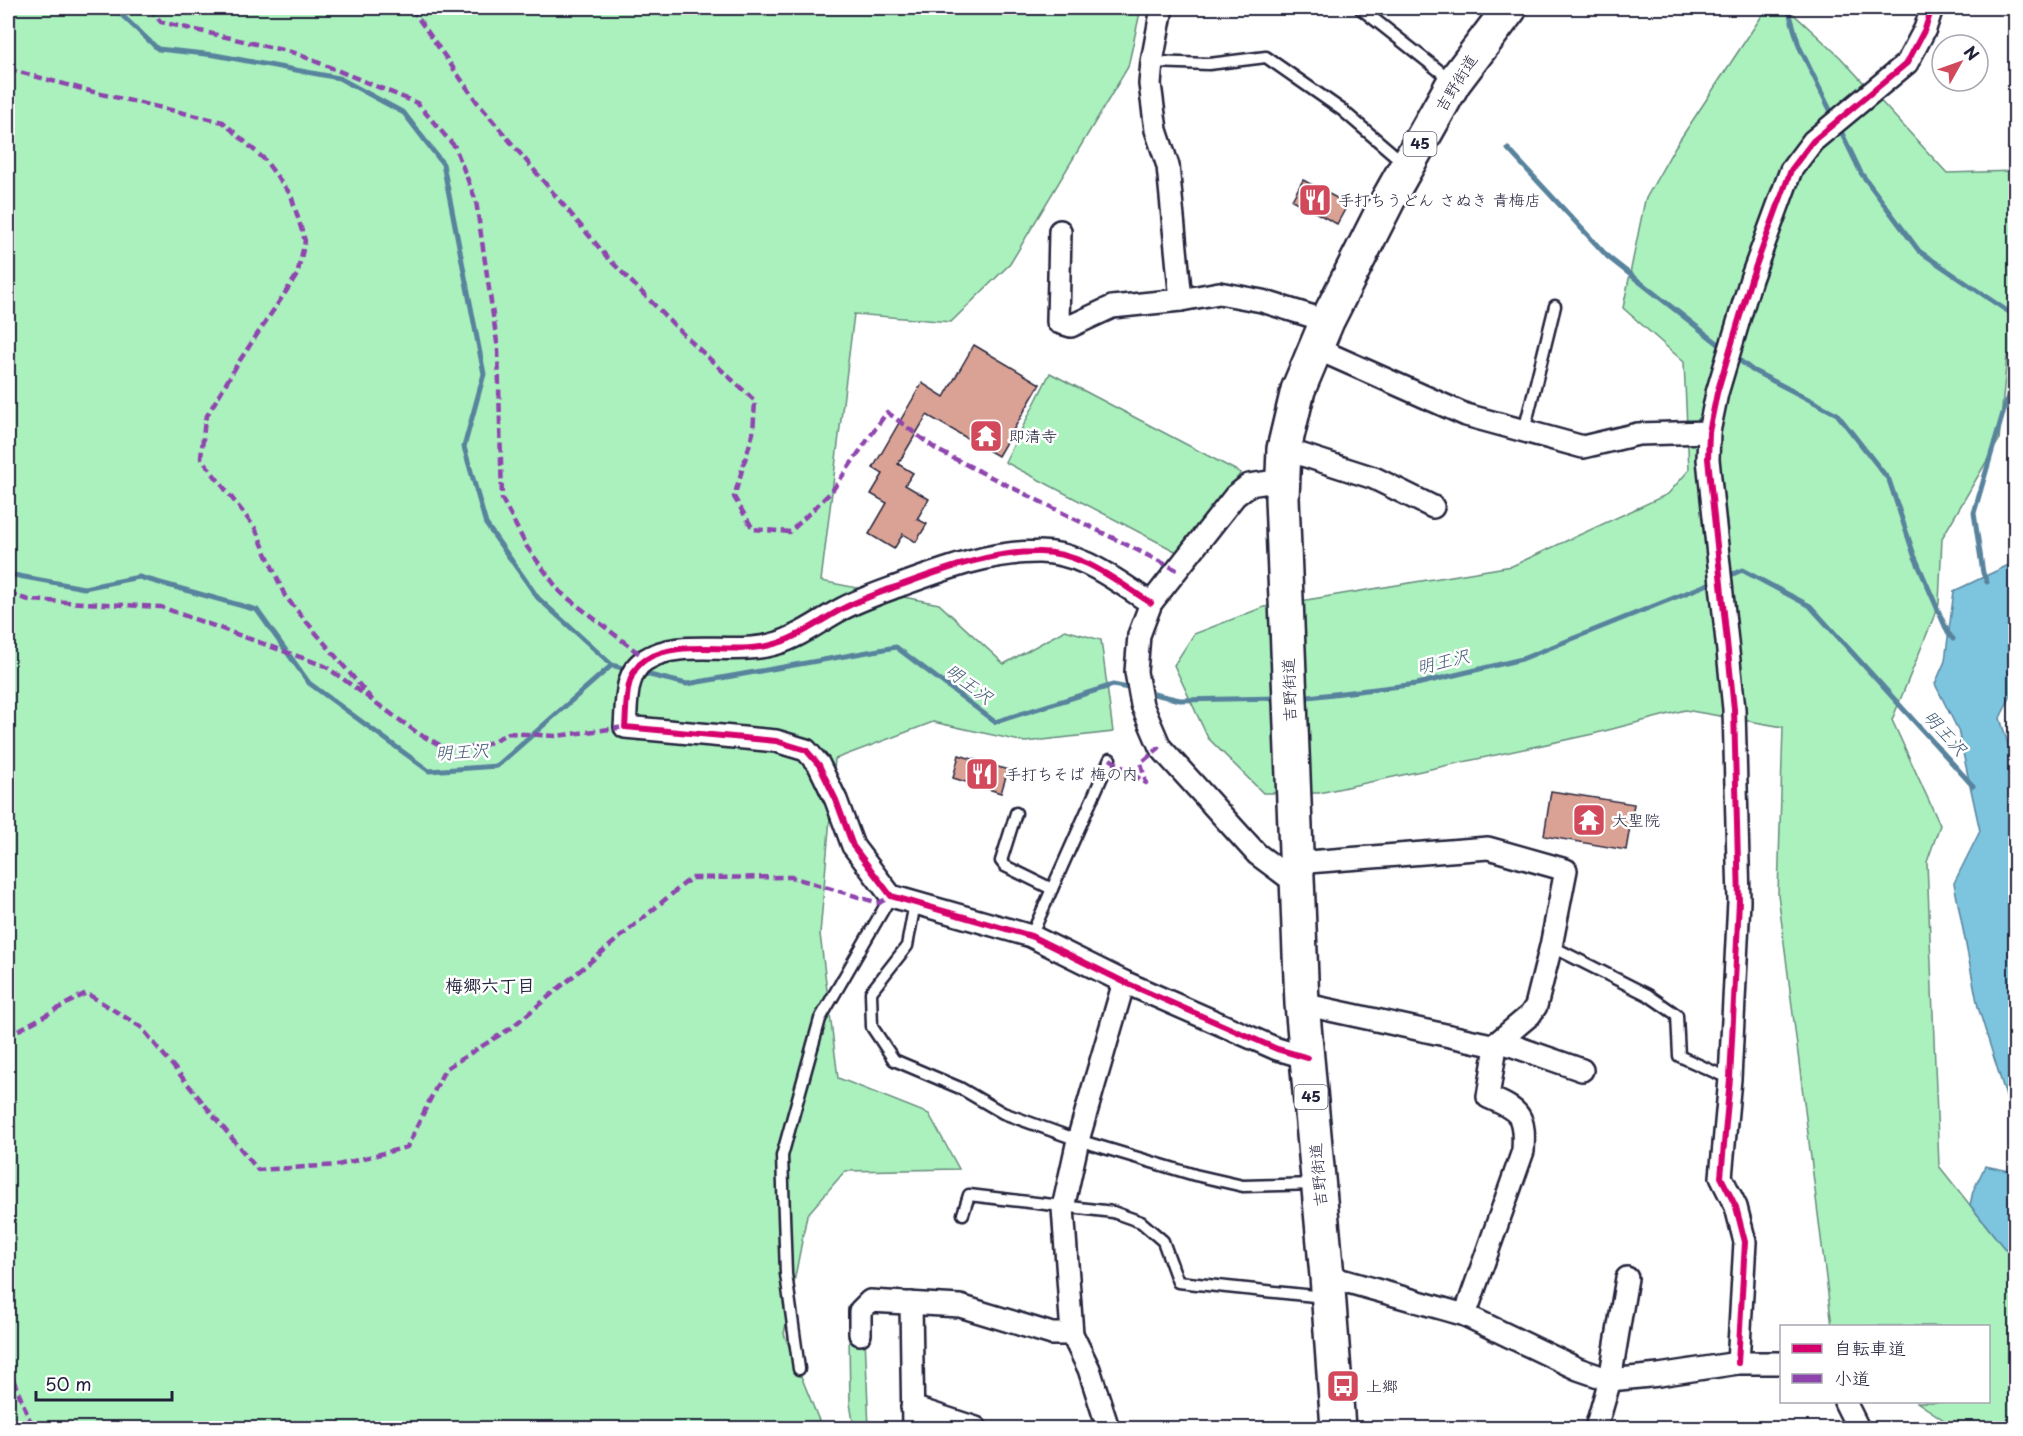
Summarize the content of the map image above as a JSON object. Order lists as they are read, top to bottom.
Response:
{
  "streets": {
    "main road": ["吉野街道", "45"]
  },
  "districts": ["梅郷六丁目"],
  "water": ["明王沢"],
  "places": {
    "restaurant": ["手打ちうどん さぬき 青梅店", "手打ちそば 梅の内"],
    "temple": ["即清寺", "大聖院"],
    "bus stop": ["上郷"]
  },
  "legend": ["自転車道", "小道"],
  "scale_bar": "50 m",
  "north": "top right"
}
